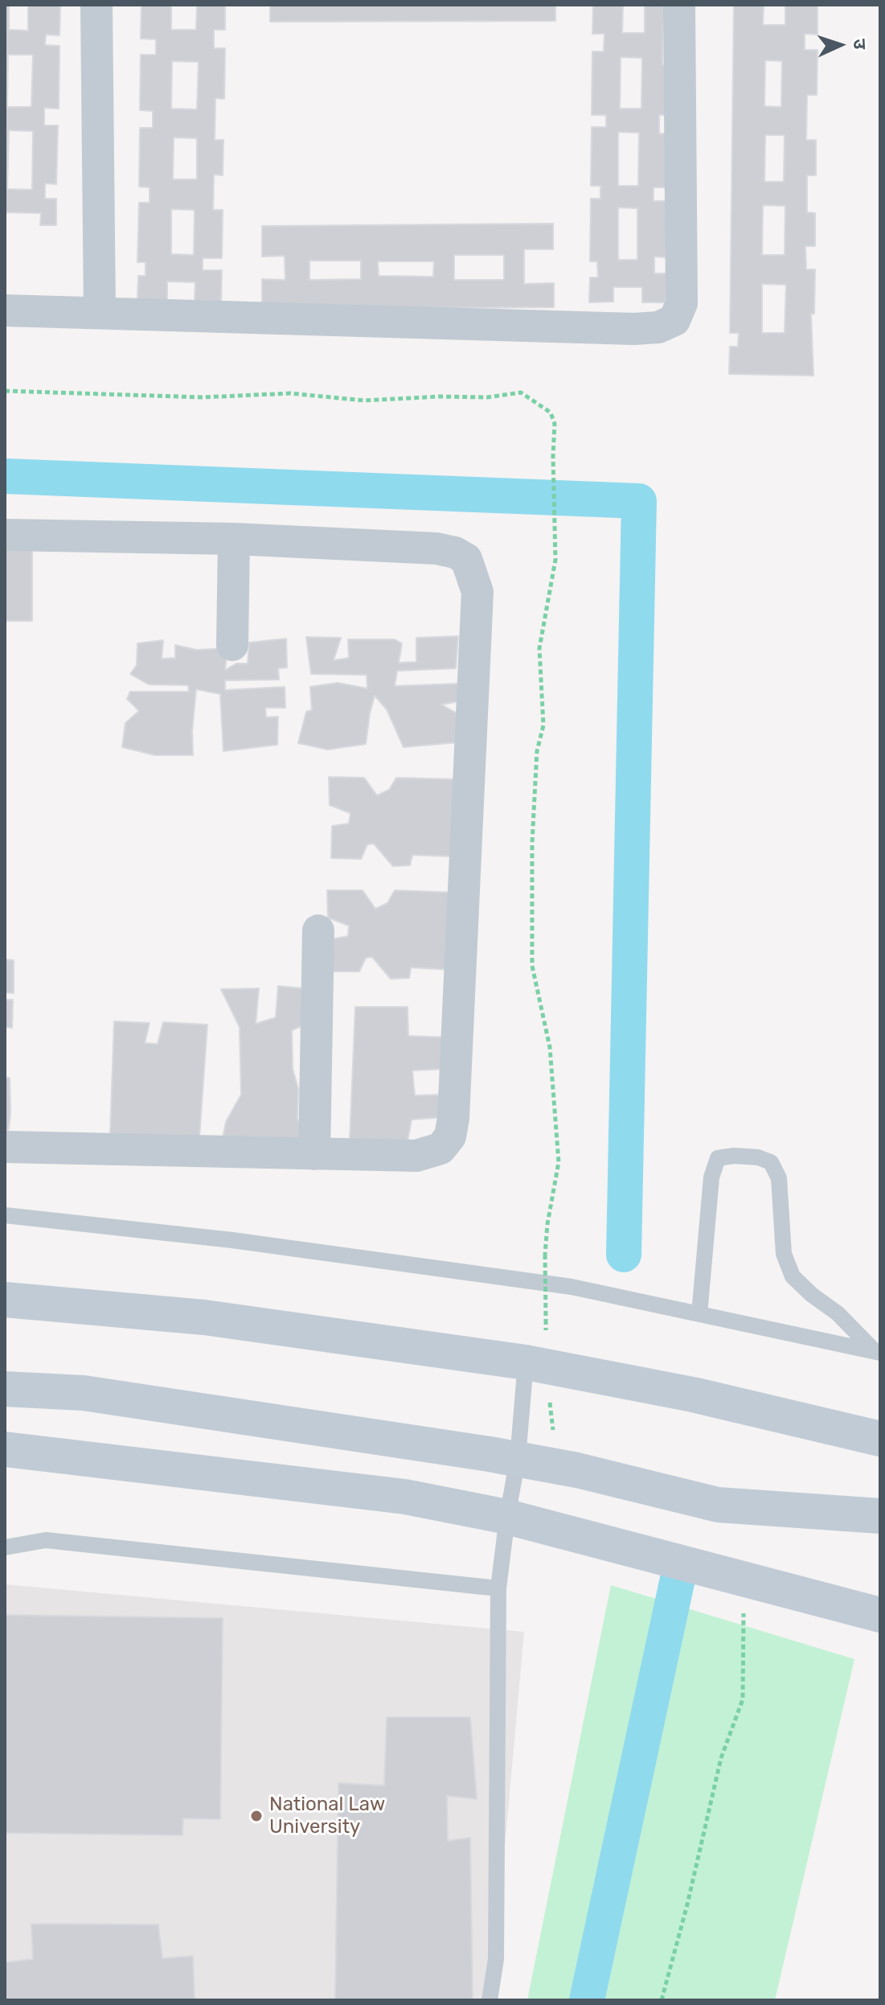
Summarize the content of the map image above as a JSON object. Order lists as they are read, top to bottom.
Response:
{
  "places": ["National Law University"],
  "north": "right"
}
